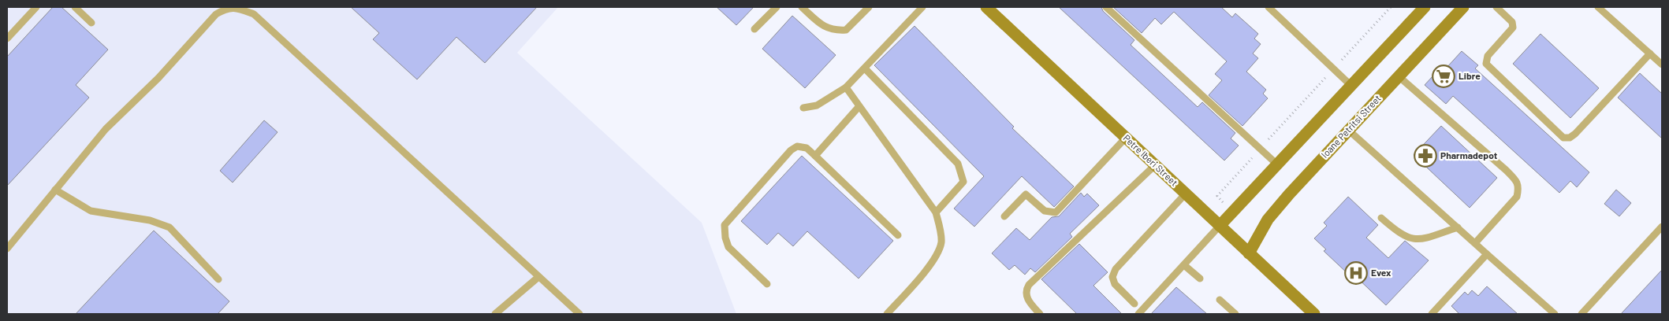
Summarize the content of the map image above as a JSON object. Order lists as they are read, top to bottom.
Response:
{
  "streets": {
    "street": ["Ioane Petritsi Street", "Petre Iberi Street"]
  },
  "crossings": [
    ["Ioane Petritsi Street", "Petre Iberi Street"]
  ],
  "places": {
    "supermarket": ["Libre"],
    "pharmacy": ["Pharmadepot"],
    "hospital": ["Evex"]
  }
}
